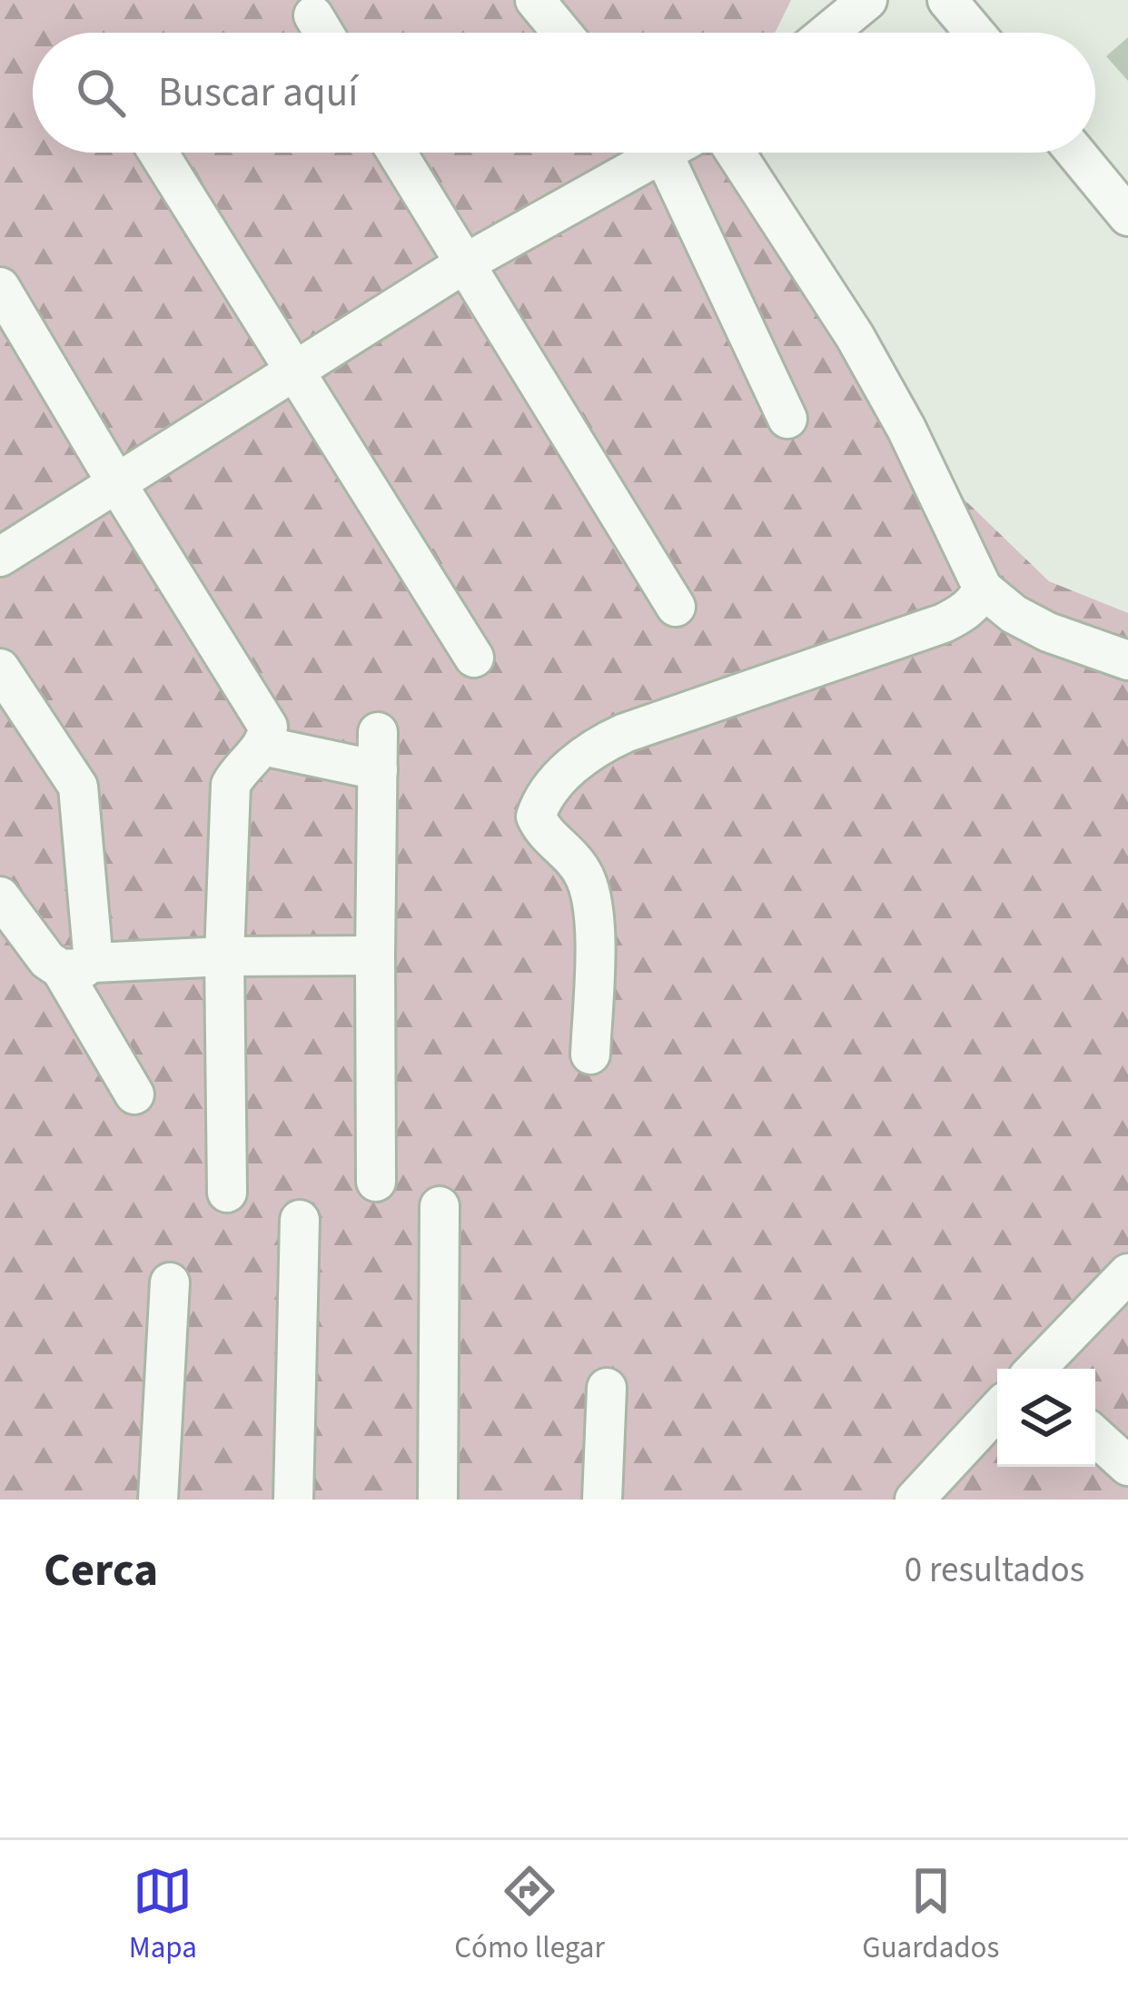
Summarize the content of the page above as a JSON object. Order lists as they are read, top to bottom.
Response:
{
  "page": {
    "search": "Buscar aquí",
    "heading": ["Cerca", "0 resultados"],
    "nav": ["Mapa", "Cómo llegar", "Guardados"]
  }
}
